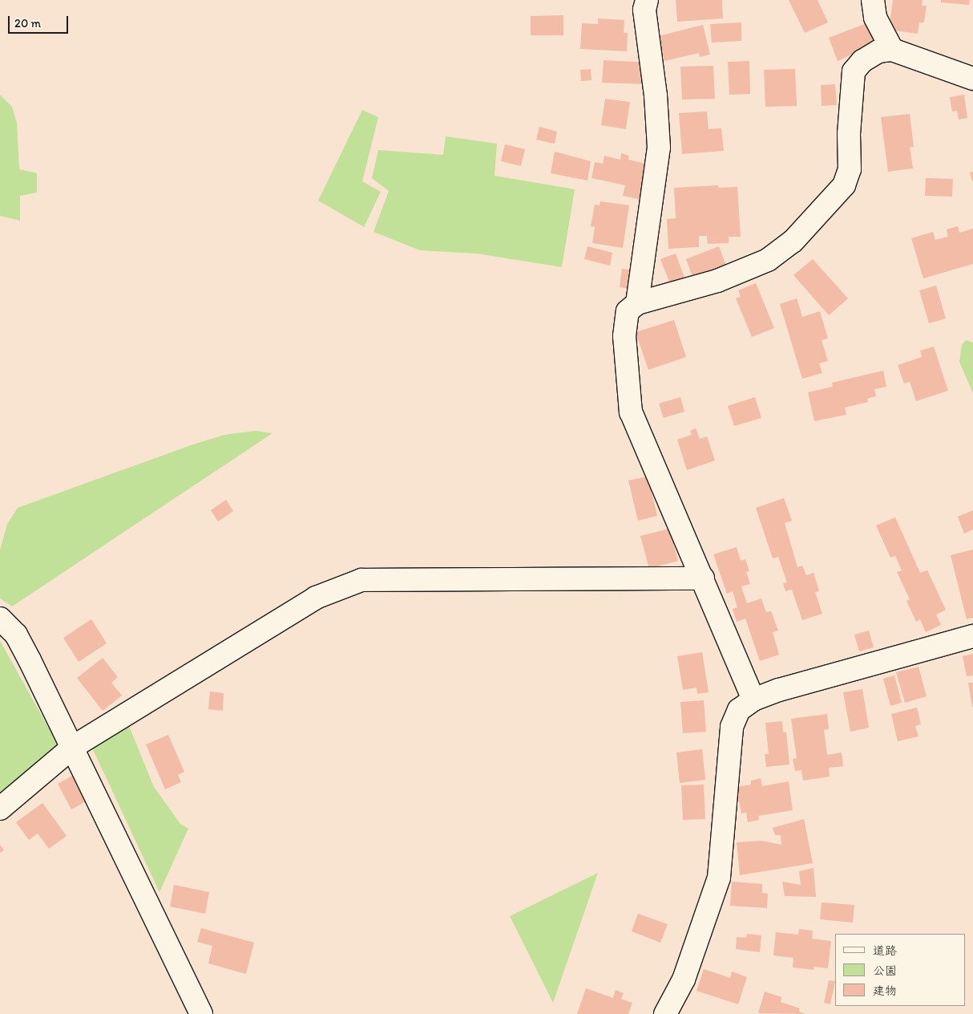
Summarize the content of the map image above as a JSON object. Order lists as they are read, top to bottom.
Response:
{
  "legend": ["道路", "公園", "建物"],
  "scale_bar": "20 m"
}
